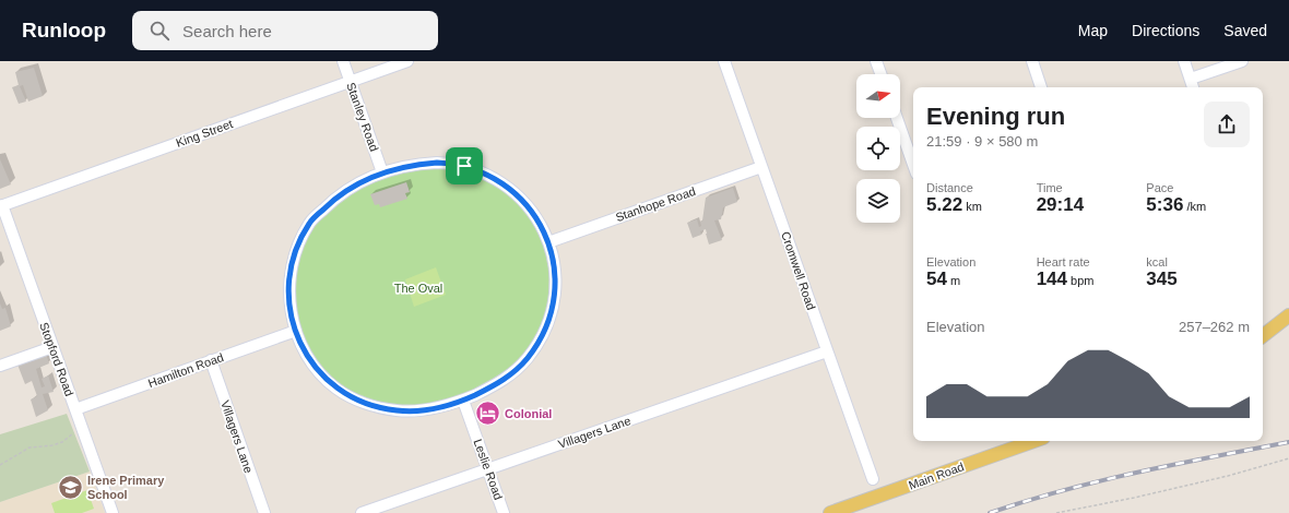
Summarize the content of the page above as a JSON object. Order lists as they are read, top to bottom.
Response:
{
  "streets": {
    "main road": ["Main Road"],
    "street": [
      "Stanley Road",
      "King Street",
      "Stanhope Road",
      "Cromwell Road",
      "Stopford Road",
      "Hamilton Road",
      "Villagers Lane",
      "Leslie Road"
    ]
  },
  "crossings": [
    ["Stanley Road", "King Street"],
    ["King Street", "Stopford Road"],
    ["Stanhope Road", "Cromwell Road"],
    ["Cromwell Road", "Villagers Lane"],
    ["Stopford Road", "Hamilton Road"],
    ["Hamilton Road", "Villagers Lane"],
    ["Villagers Lane", "Leslie Road"]
  ],
  "parks": ["The Oval"],
  "places": {
    "hotel": ["Colonial"],
    "school or university": ["Irene Primary School"]
  },
  "north": "right",
  "page": {
    "header": "Runloop",
    "search": "Search here",
    "nav": ["Map", "Directions", "Saved"],
    "heading": ["Evening run", "21:59 · 9 × 580 m"],
    "stats": [
      ["Distance", "5.22 km"],
      ["Time", "29:14"],
      ["Pace", "5:36 /km"],
      ["Elevation", "54 m"],
      ["Heart rate", "144 bpm"],
      ["kcal", "345"]
    ],
    "chart": ["Elevation", "257–262 m"]
  }
}
